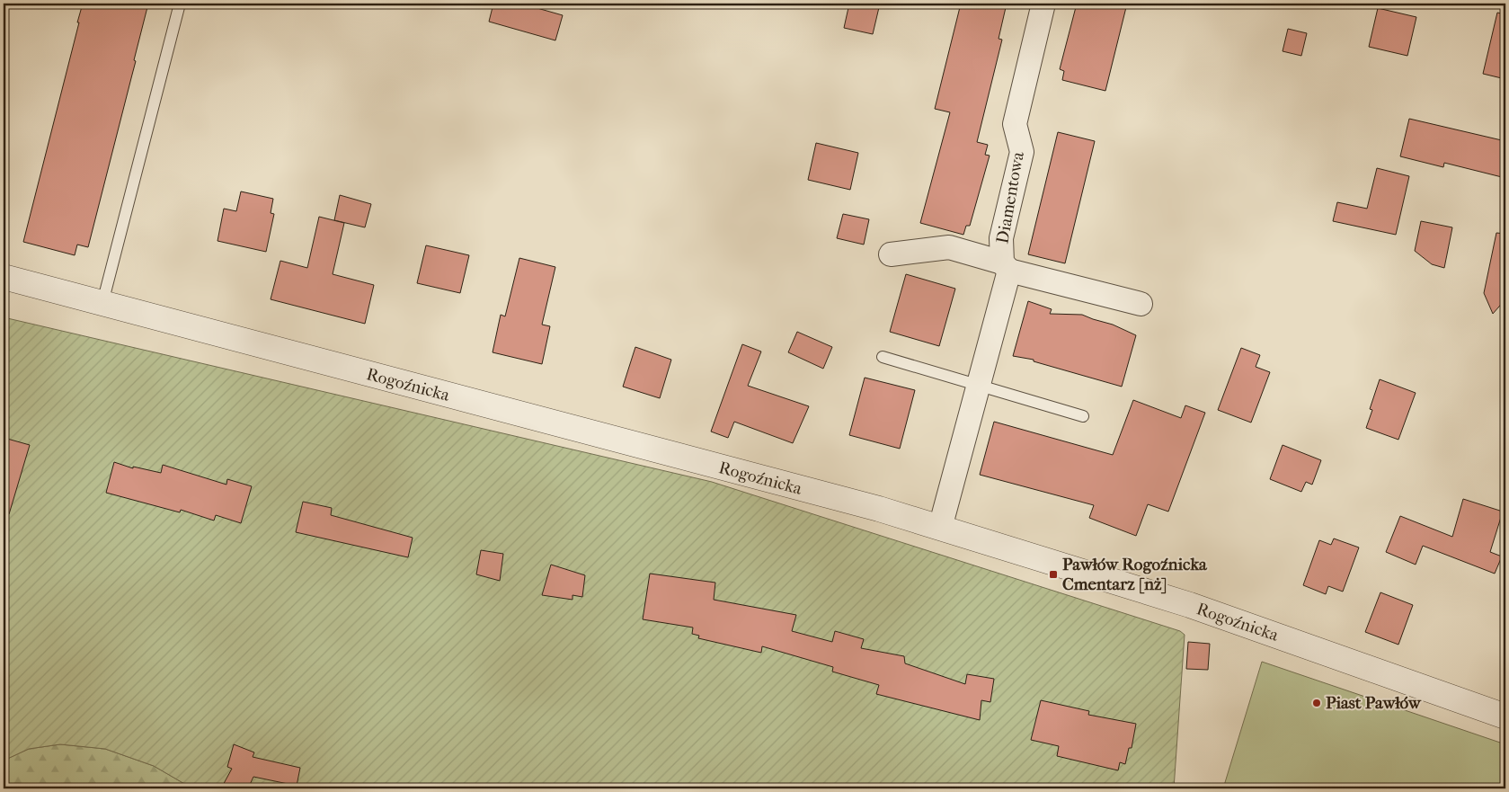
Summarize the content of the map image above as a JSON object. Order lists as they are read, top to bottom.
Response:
{
  "streets": {
    "street": ["Diamentowa", "Rogoźnicka"]
  },
  "crossings": [
    ["Diamentowa", "Rogoźnicka"]
  ],
  "places": {
    "transit": ["Pawłów Rogoźnicka Cmentarz [nż]"],
    "other": ["Piast Pawłów"]
  }
}
